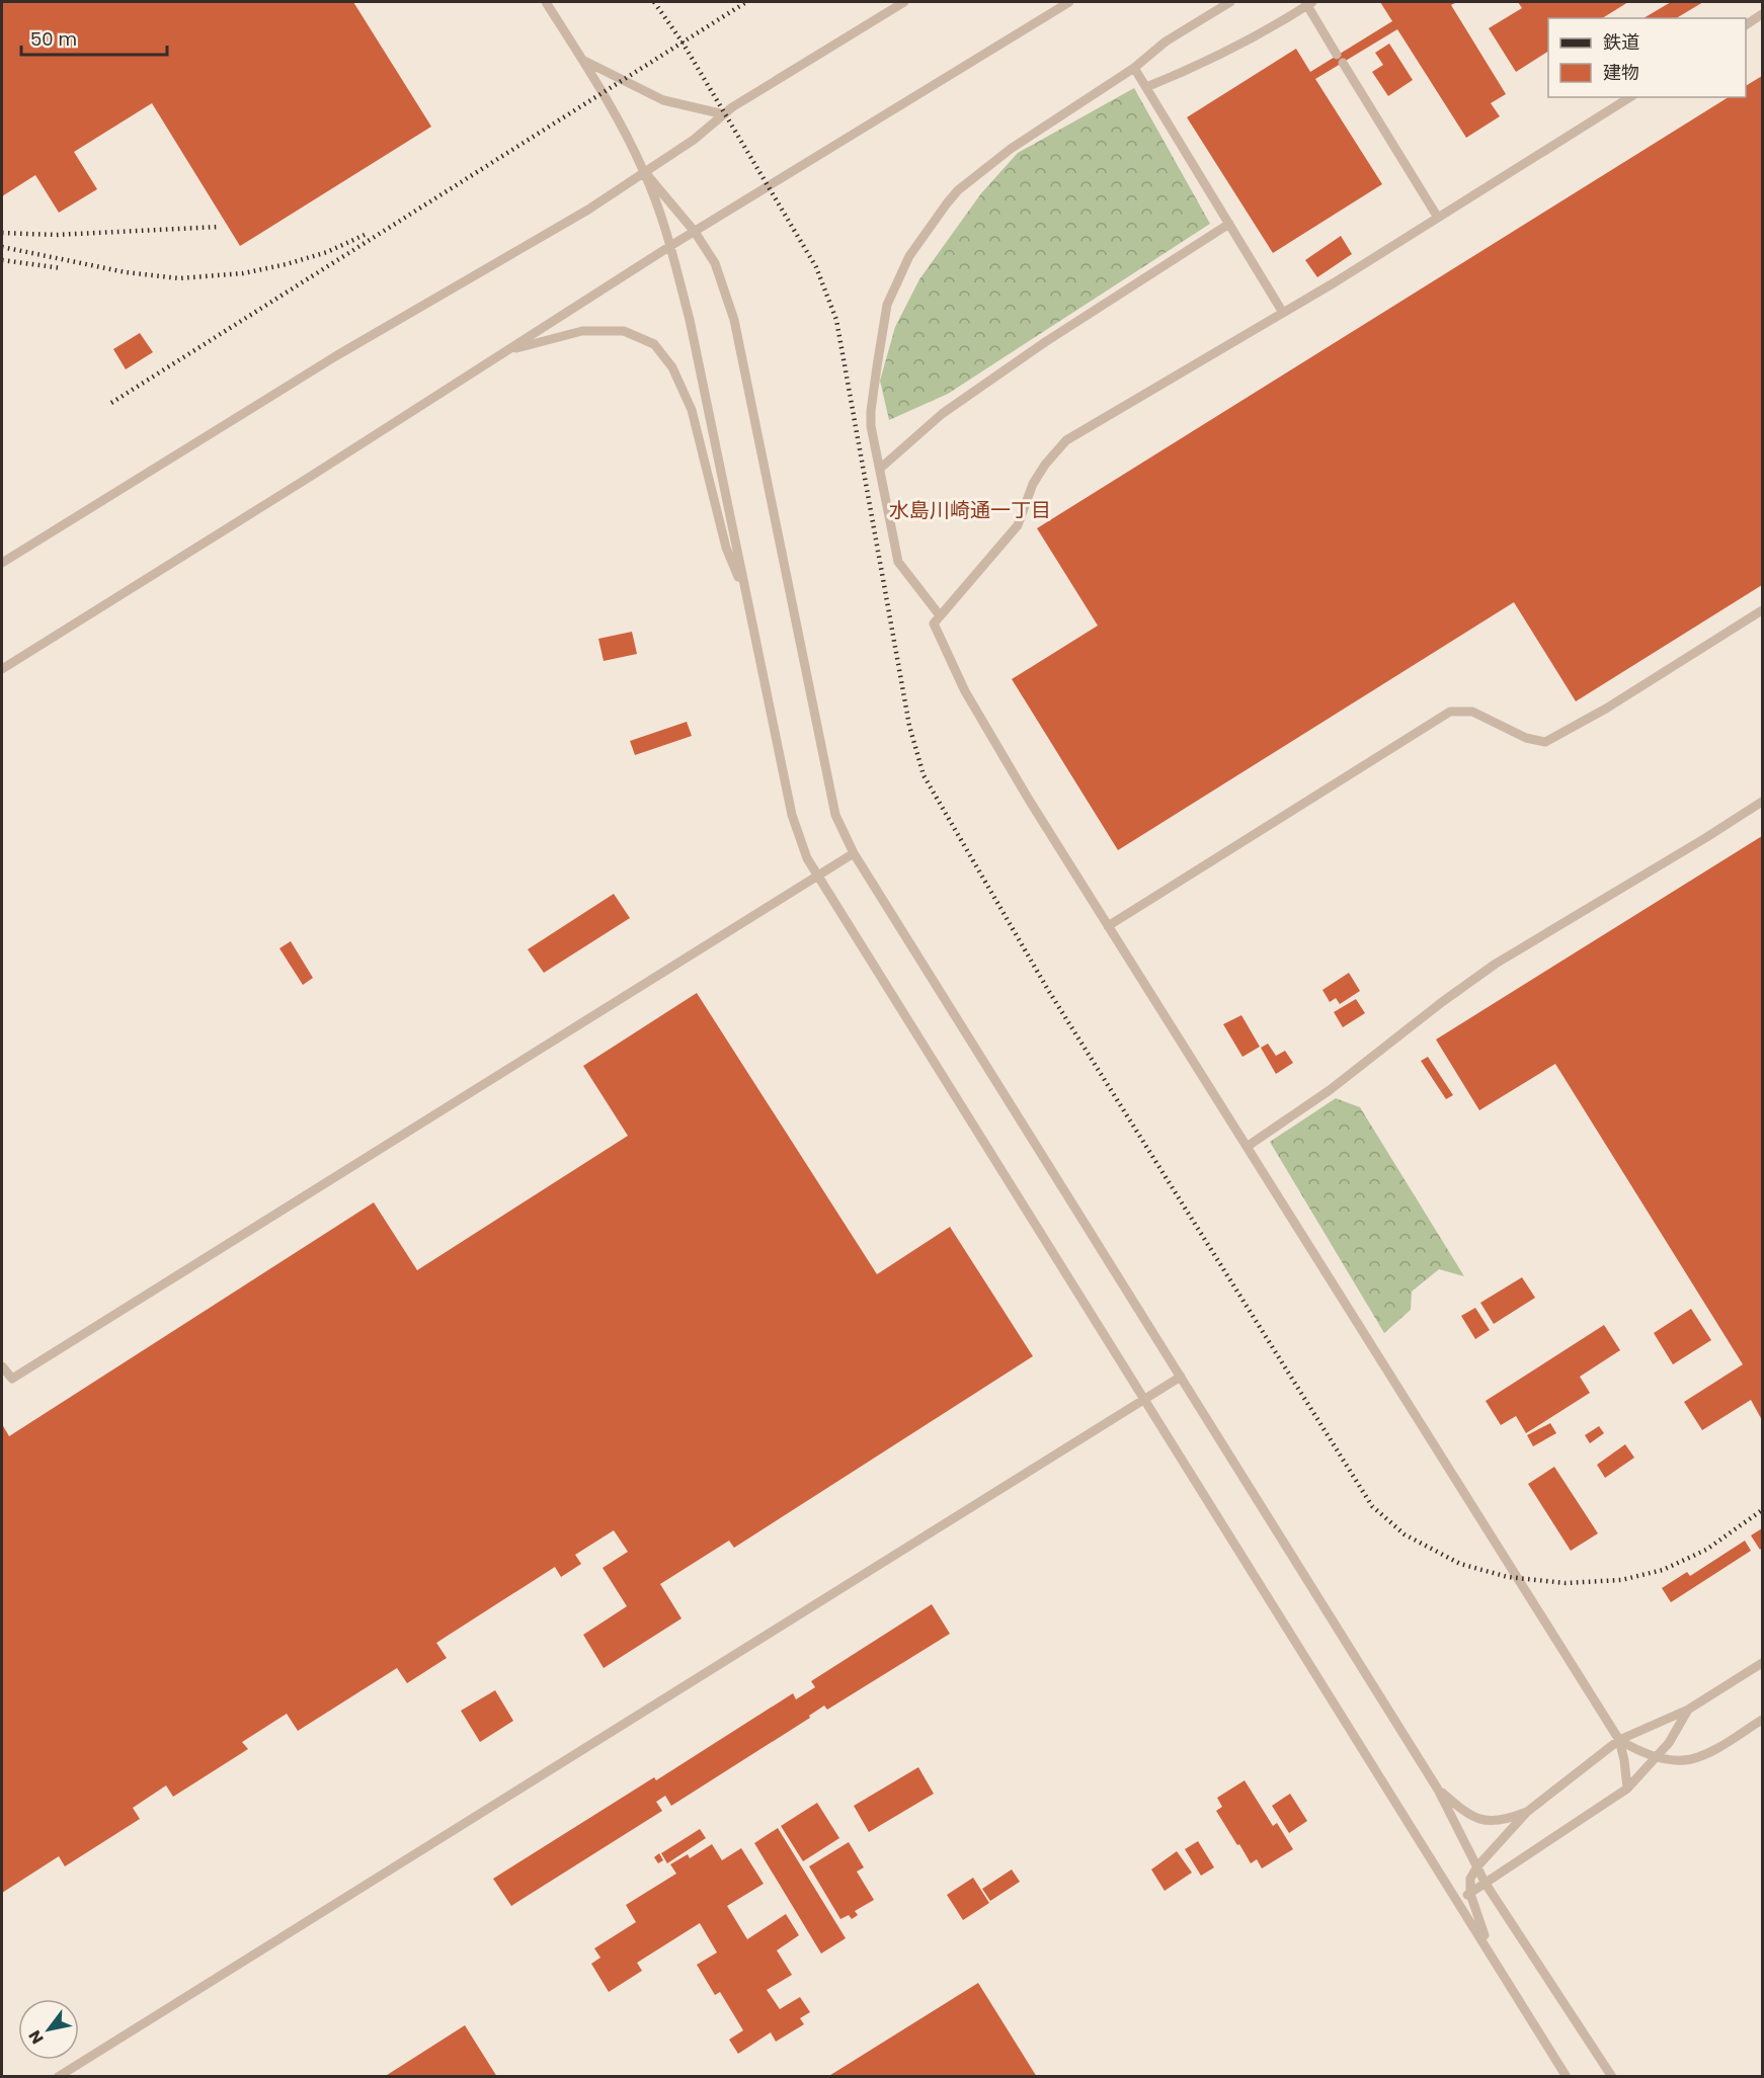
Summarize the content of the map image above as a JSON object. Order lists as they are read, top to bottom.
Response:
{
  "districts": ["水島川崎通一丁目"],
  "legend": ["鉄道", "建物"],
  "scale_bar": "50 m",
  "north": "bottom left"
}
